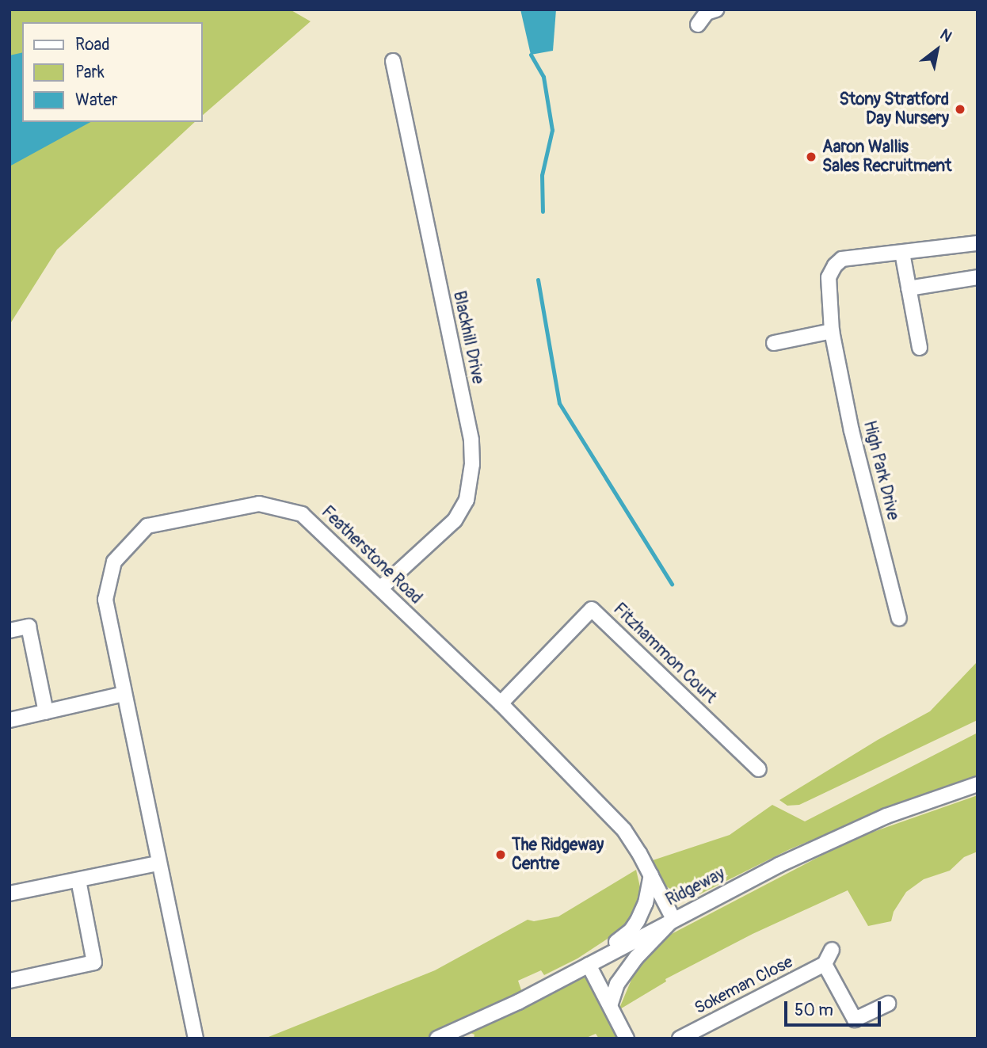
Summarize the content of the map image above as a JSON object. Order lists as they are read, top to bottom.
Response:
{
  "streets": {
    "street": [
      "Blackhill Drive",
      "High Park Drive",
      "Featherstone Road",
      "Fitzhammon Court",
      "Ridgeway",
      "Sokeman Close"
    ]
  },
  "crossings": [
    ["Blackhill Drive", "Featherstone Road"],
    ["Featherstone Road", "Fitzhammon Court"],
    ["Featherstone Road", "Ridgeway"]
  ],
  "places": ["Stony Stratford Day Nursery", "Aaron Wallis Sales Recruitment", "The Ridgeway Centre"],
  "legend": ["Road", "Park", "Water"],
  "scale_bar": "50 m",
  "north": "top right"
}
